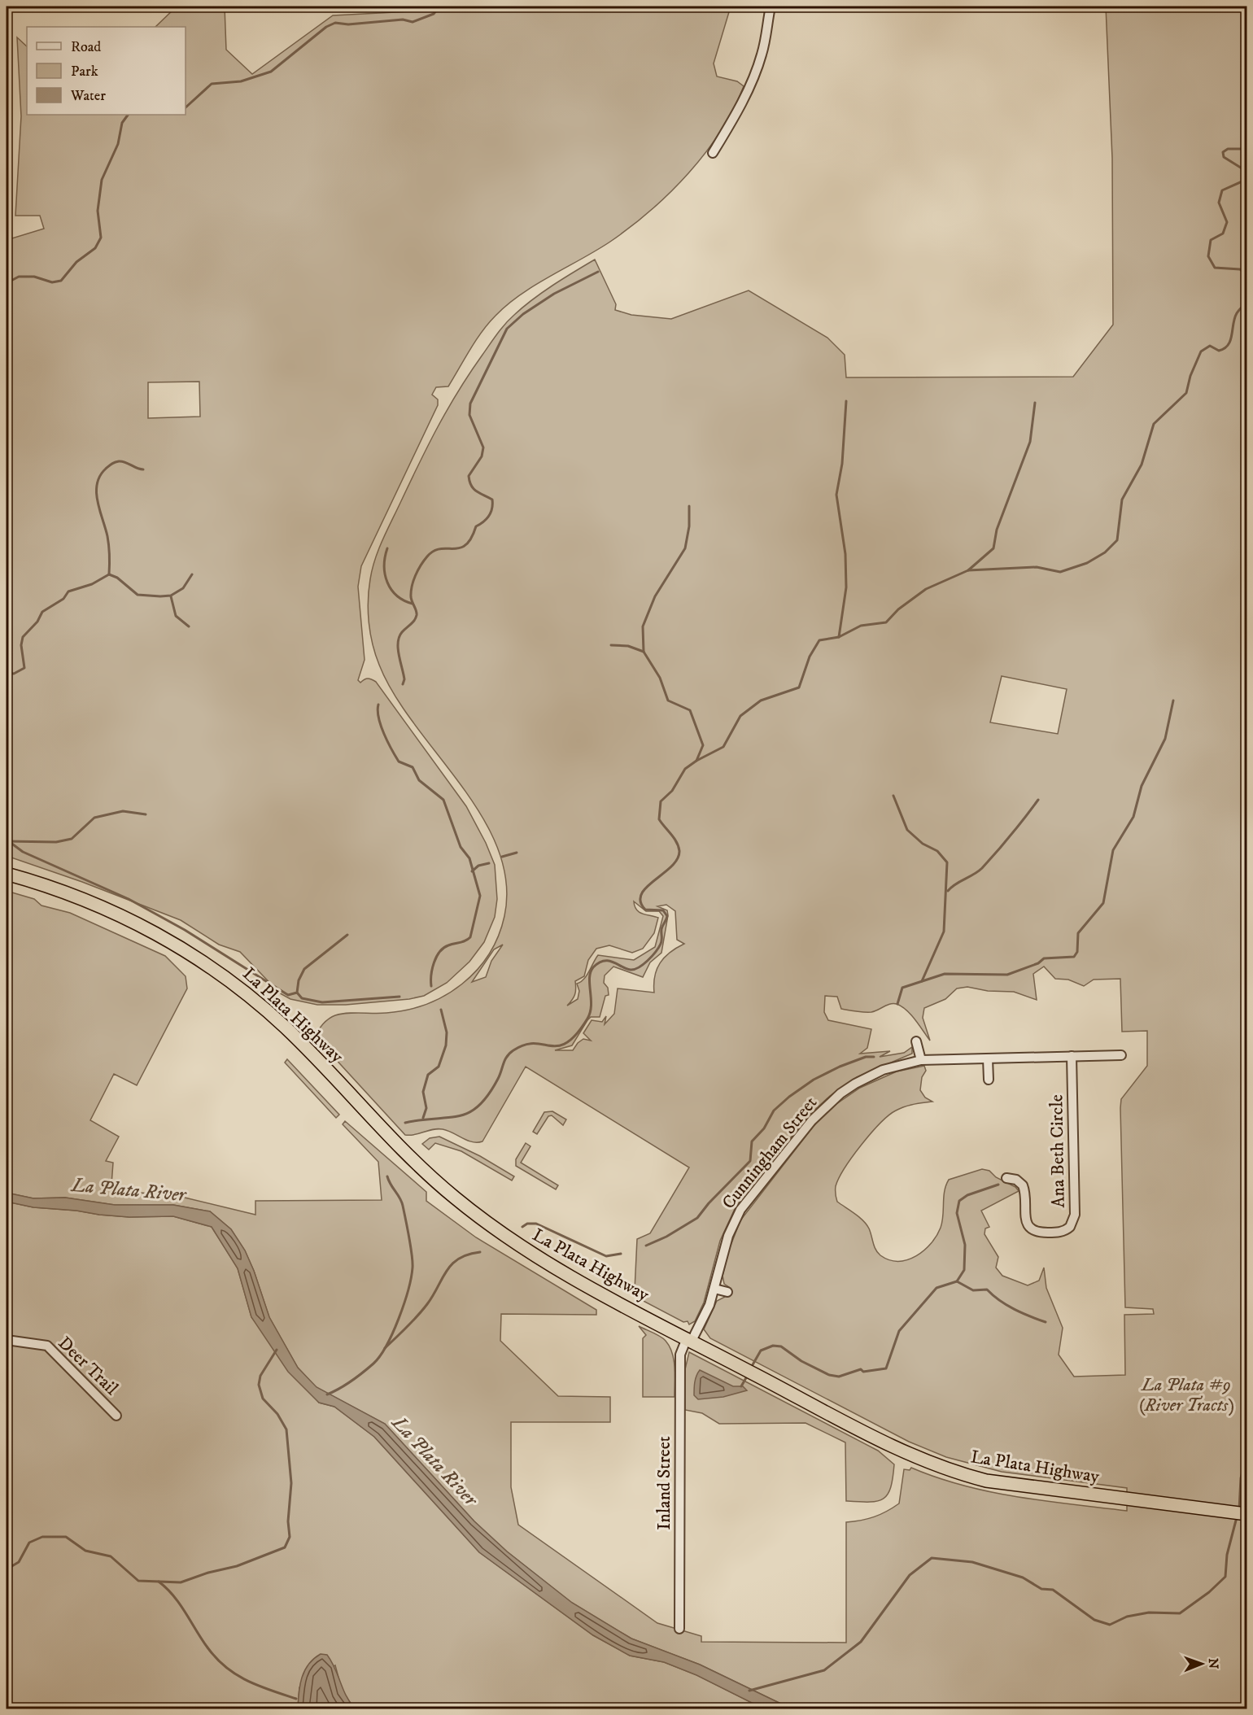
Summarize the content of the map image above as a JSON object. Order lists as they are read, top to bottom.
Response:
{
  "streets": {
    "highway": ["La Plata Highway"],
    "street": [
      "Ana Beth Circle",
      "Cunningham Street",
      "Deer Trail",
      "Inland Street"
    ]
  },
  "crossings": [
    ["La Plata Highway", "Cunningham Street"],
    ["La Plata Highway", "Inland Street"],
    ["Ana Beth Circle", "Cunningham Street"],
    ["Cunningham Street", "Inland Street"]
  ],
  "water": ["La Plata River"],
  "parks": ["La Plata #9 (River Tracts)"],
  "legend": ["Road", "Park", "Water"],
  "north": "right"
}
